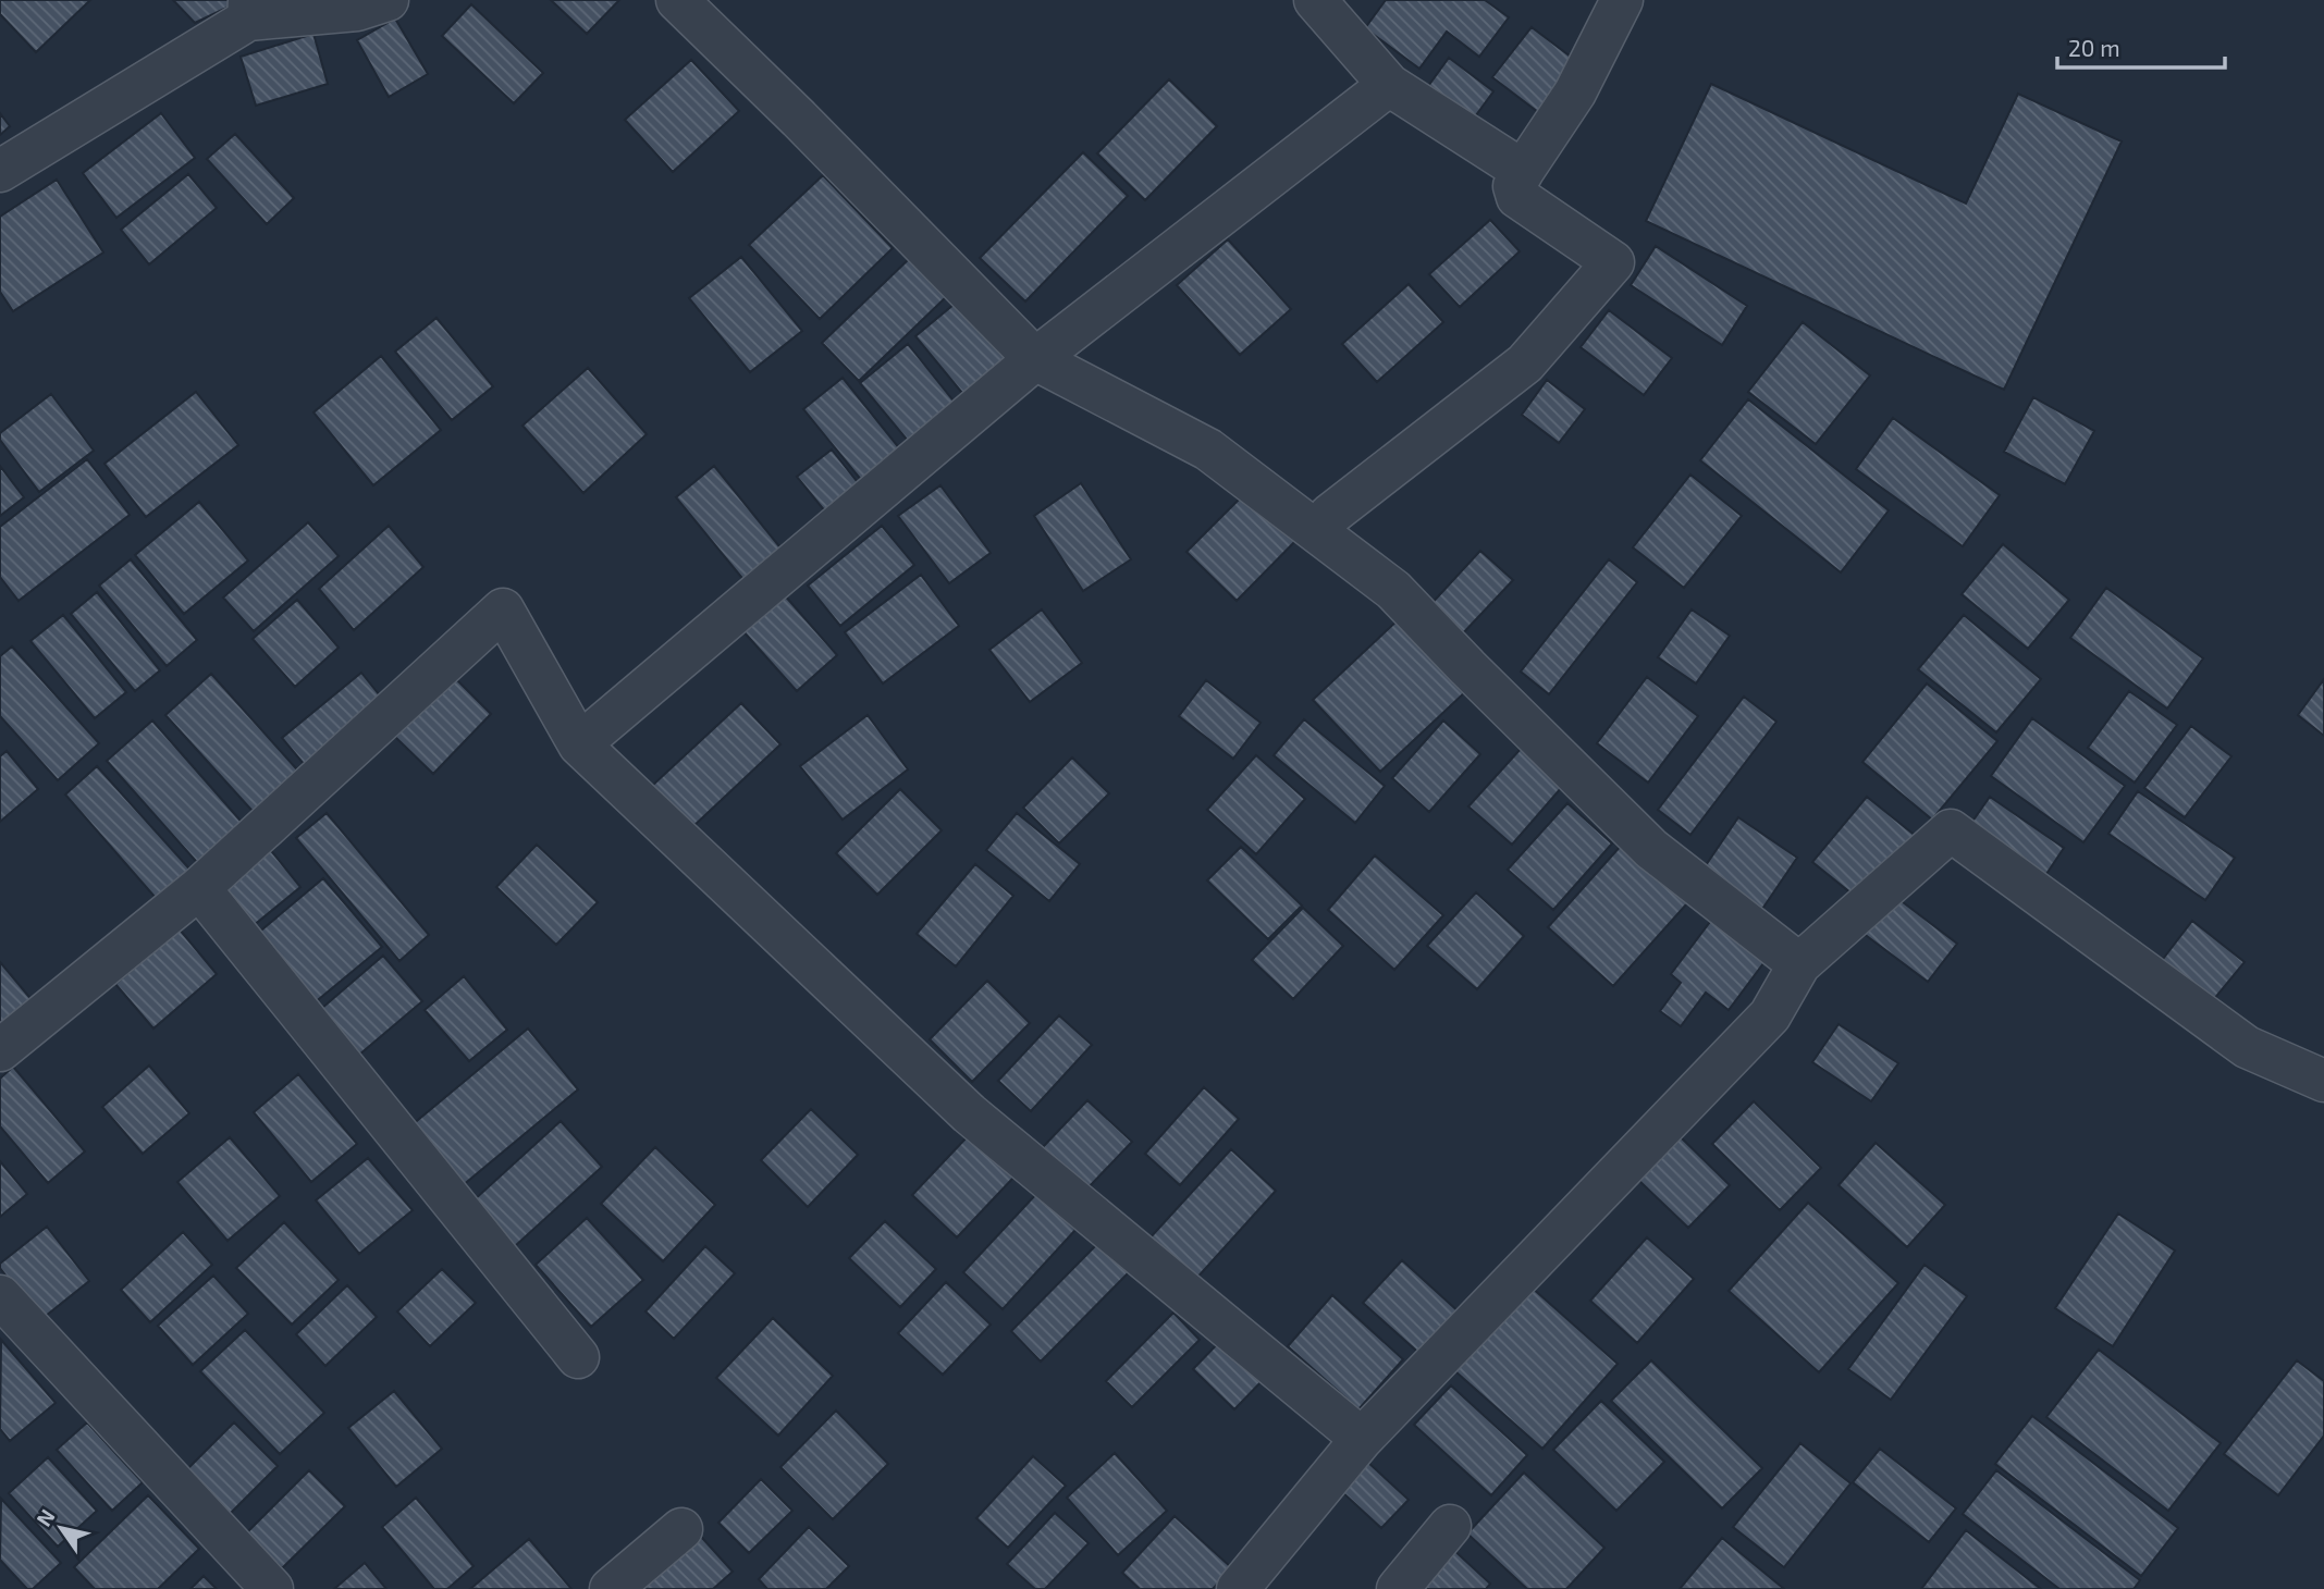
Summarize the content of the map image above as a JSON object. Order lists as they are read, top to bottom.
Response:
{
  "scale_bar": "20 m",
  "north": "top left"
}
